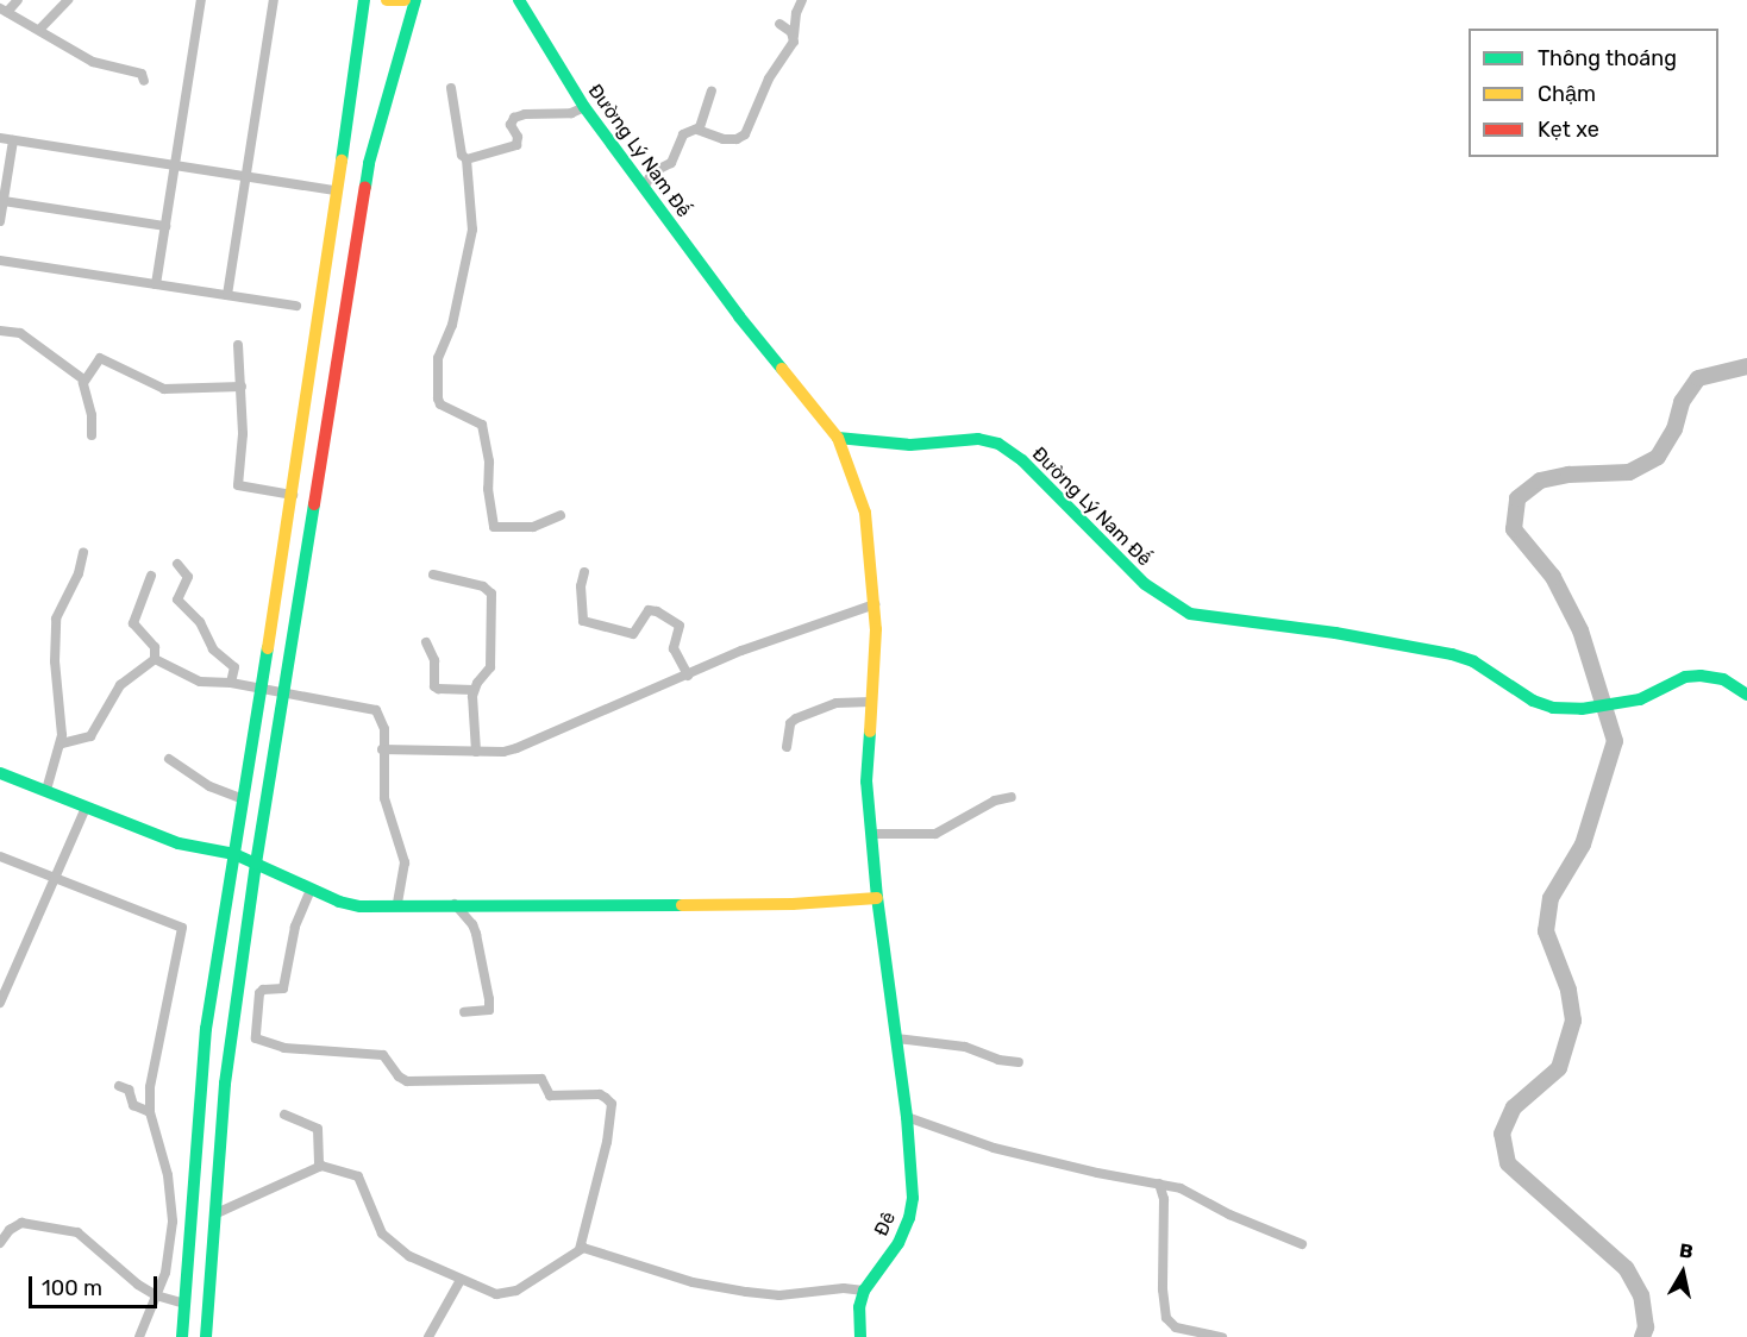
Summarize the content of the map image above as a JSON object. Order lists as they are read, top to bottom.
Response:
{
  "streets": {
    "street": ["Đường Lý Nam Đế", "Đê"]
  },
  "crossings": [
    ["Đường Lý Nam Đế", "Đê"]
  ],
  "legend": ["Thông thoáng", "Chậm", "Kẹt xe"],
  "scale_bar": "100 m",
  "north": "top"
}
